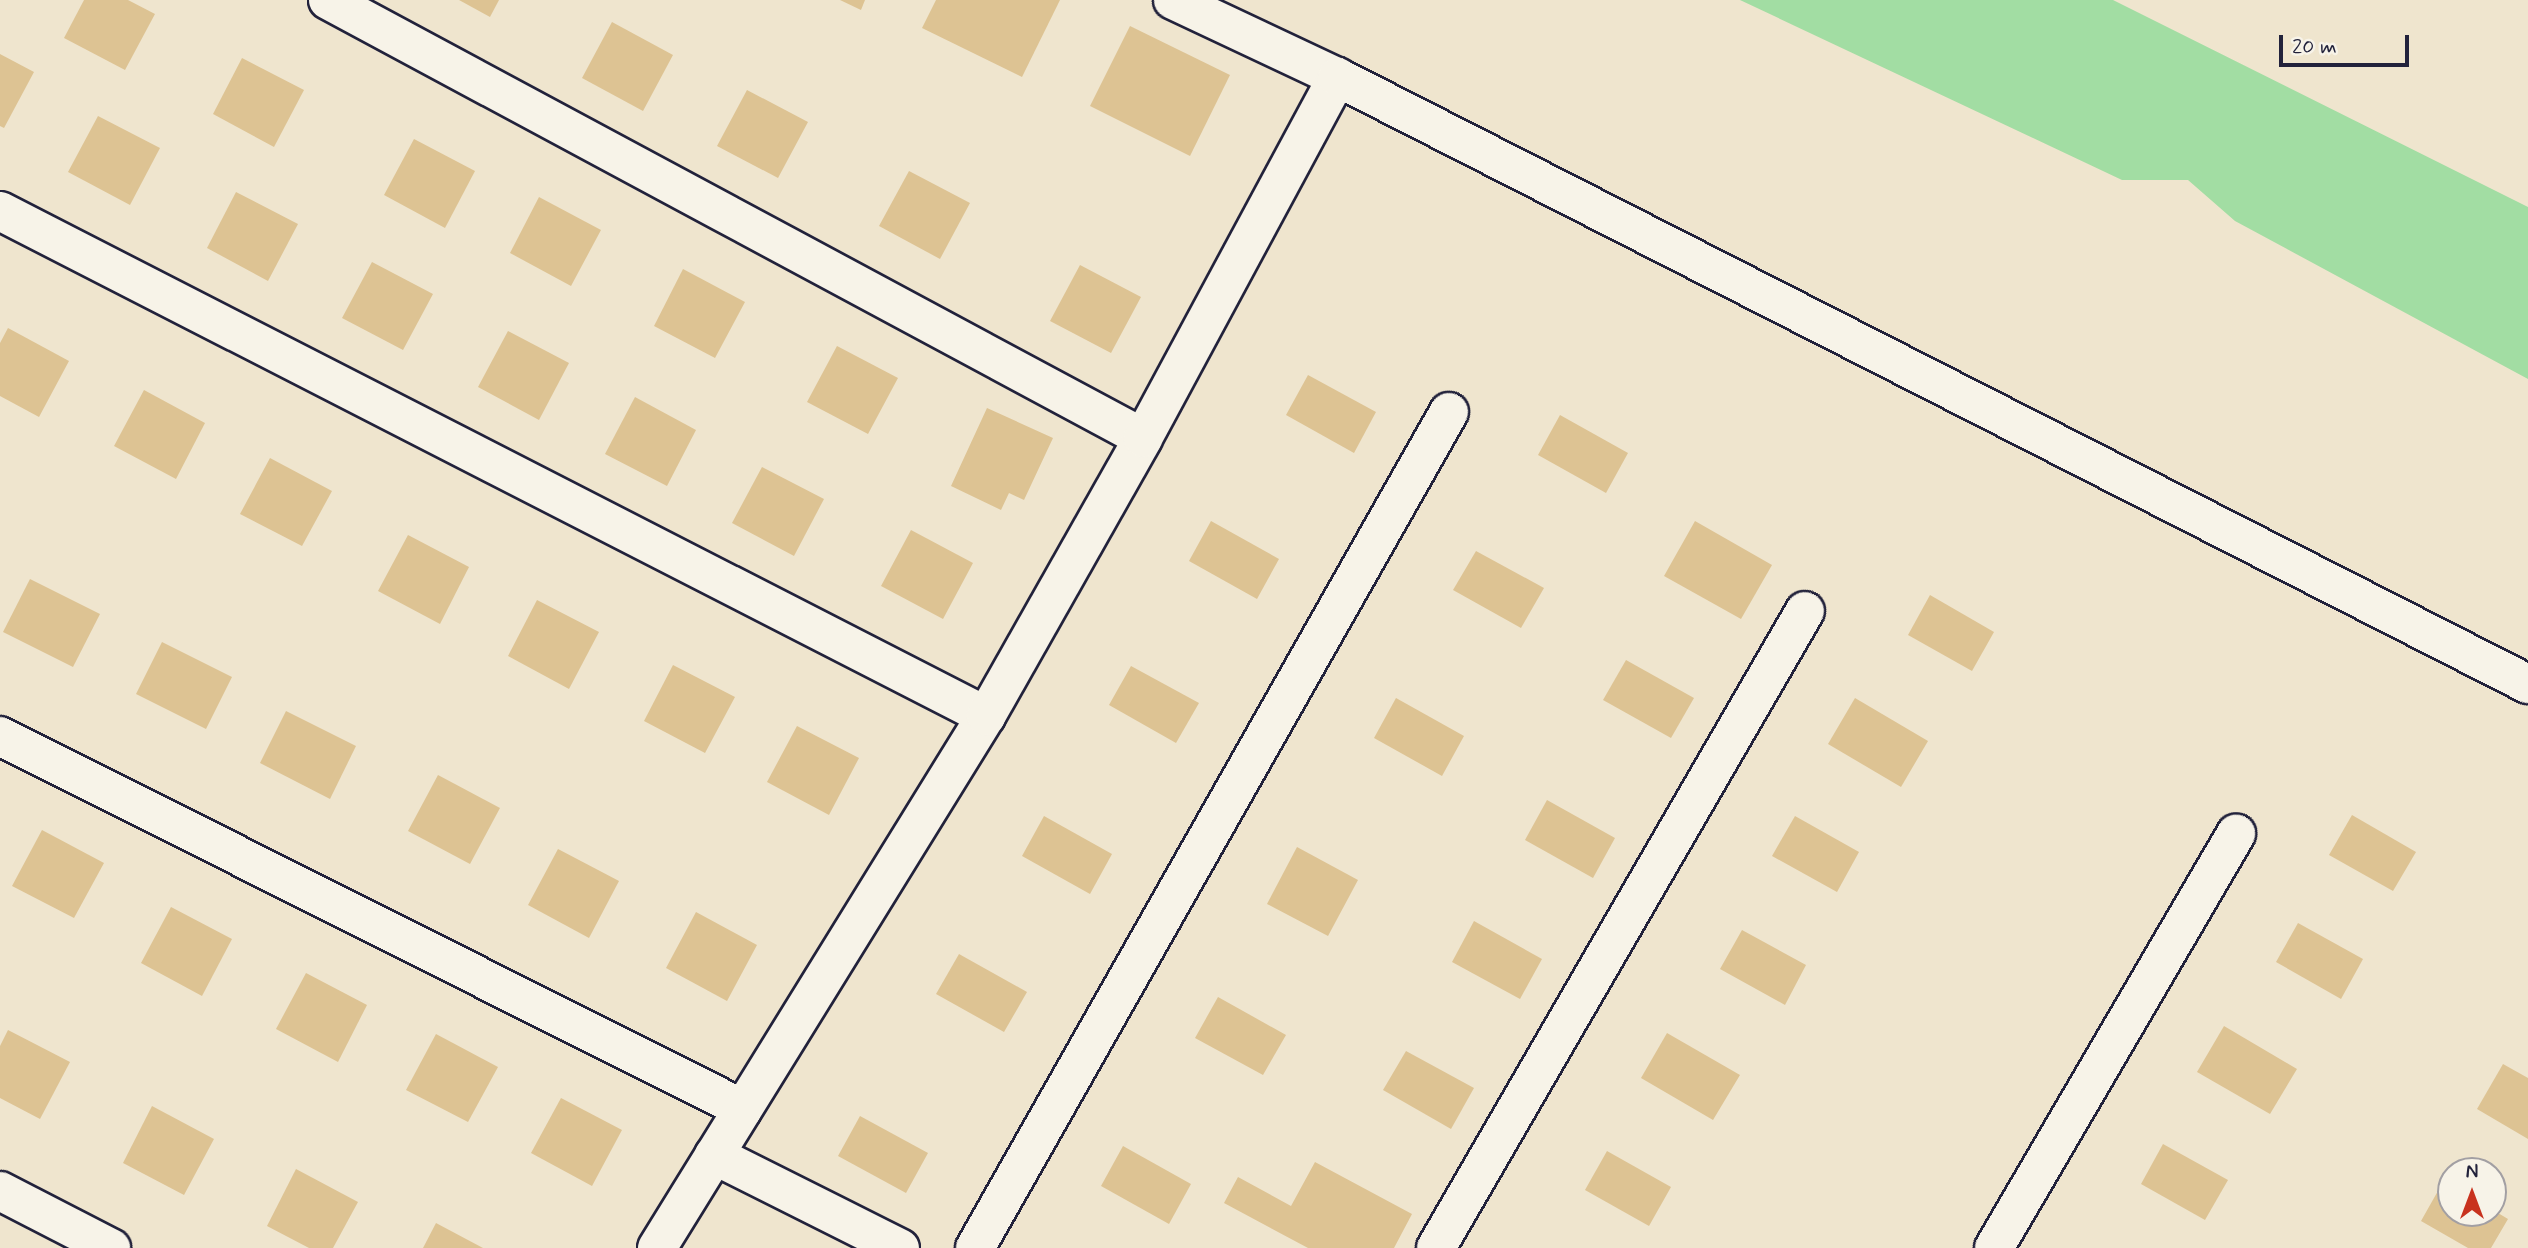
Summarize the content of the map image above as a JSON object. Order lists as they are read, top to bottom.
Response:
{
  "scale_bar": "20 m",
  "north": "top"
}
